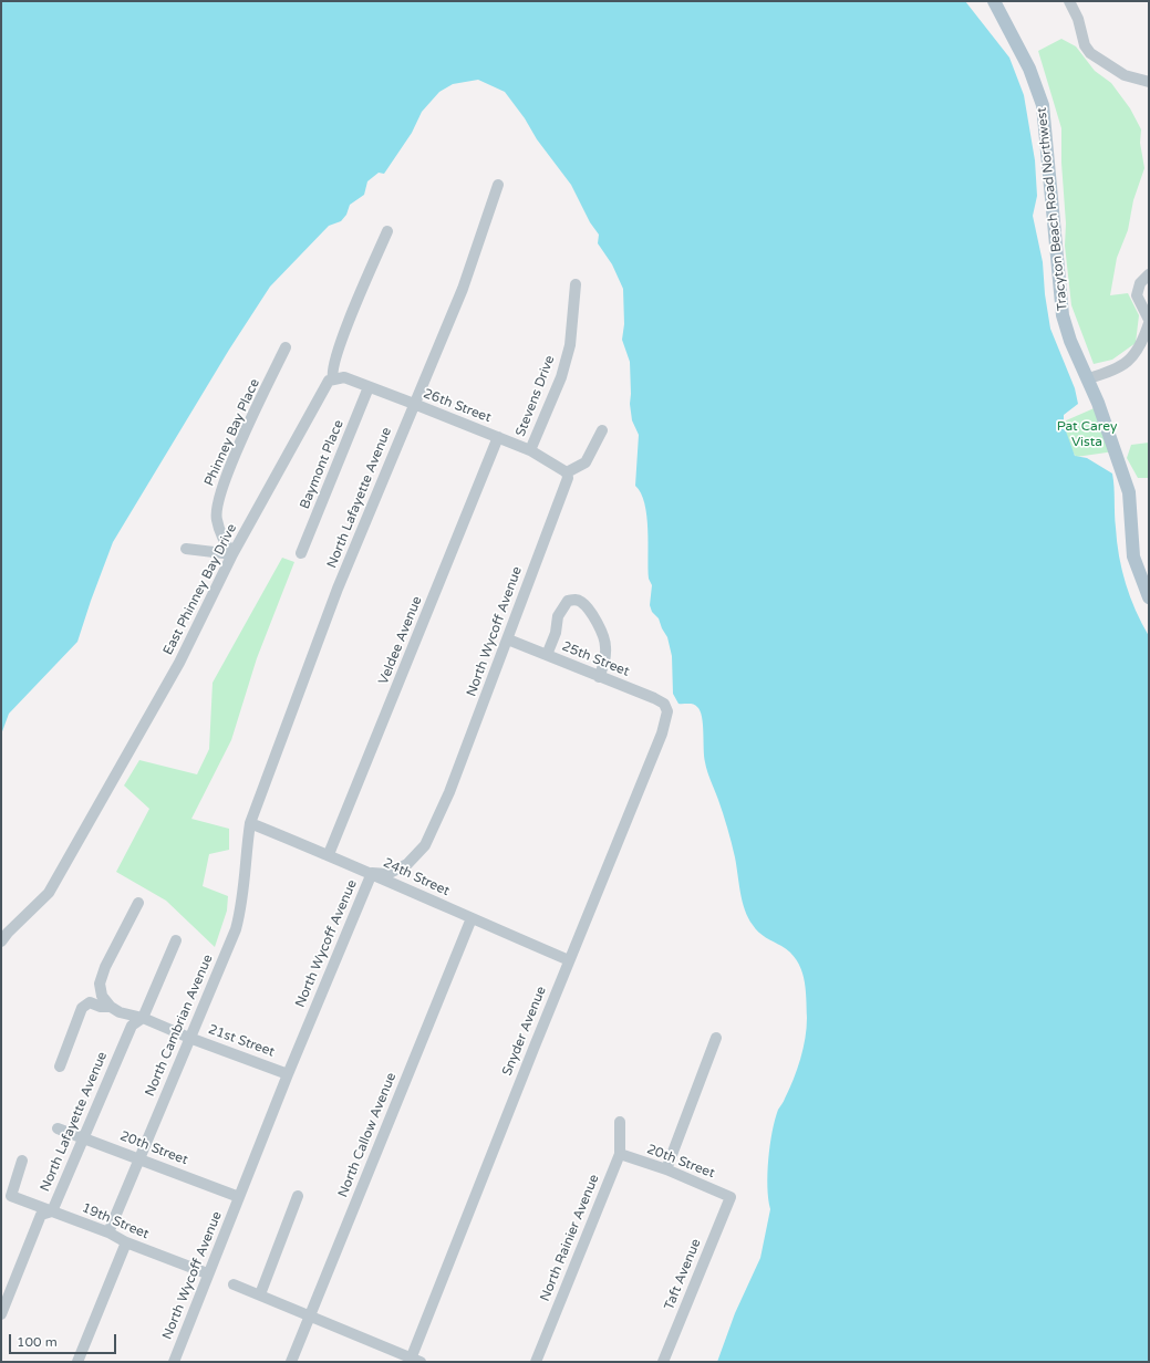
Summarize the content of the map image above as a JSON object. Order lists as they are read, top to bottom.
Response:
{
  "streets": {
    "main road": ["Tracyton Beach Road Northwest"],
    "street": [
      "Stevens Drive",
      "26th Street",
      "Phinney Bay Place",
      "Baymont Place",
      "North Lafayette Avenue",
      "East Phinney Bay Drive",
      "North Wycoff Avenue",
      "Veldee Avenue",
      "25th Street",
      "24th Street",
      "North Cambrian Avenue",
      "Snyder Avenue",
      "21st Street",
      "North Callow Avenue",
      "20th Street",
      "19th Street",
      "North Rainier Avenue",
      "Taft Avenue"
    ]
  },
  "crossings": [
    ["Stevens Drive", "26th Street"],
    ["26th Street", "Baymont Place"],
    ["26th Street", "North Lafayette Avenue"],
    ["26th Street", "East Phinney Bay Drive"],
    ["26th Street", "North Wycoff Avenue"],
    ["26th Street", "Veldee Avenue"],
    ["Phinney Bay Place", "East Phinney Bay Drive"],
    ["North Lafayette Avenue", "24th Street"],
    ["North Lafayette Avenue", "North Cambrian Avenue"],
    ["North Lafayette Avenue", "21st Street"],
    ["North Lafayette Avenue", "20th Street"],
    ["North Lafayette Avenue", "19th Street"],
    ["North Wycoff Avenue", "25th Street"],
    ["North Wycoff Avenue", "24th Street"],
    ["North Wycoff Avenue", "21st Street"],
    ["North Wycoff Avenue", "20th Street"],
    ["North Wycoff Avenue", "19th Street"],
    ["Veldee Avenue", "24th Street"],
    ["25th Street", "Snyder Avenue"],
    ["24th Street", "North Cambrian Avenue"],
    ["24th Street", "Snyder Avenue"],
    ["24th Street", "North Callow Avenue"],
    ["North Cambrian Avenue", "21st Street"],
    ["North Cambrian Avenue", "20th Street"],
    ["North Cambrian Avenue", "19th Street"],
    ["20th Street", "North Rainier Avenue"],
    ["20th Street", "Taft Avenue"]
  ],
  "parks": ["Pat Carey Vista"],
  "scale_bar": "100 m"
}
